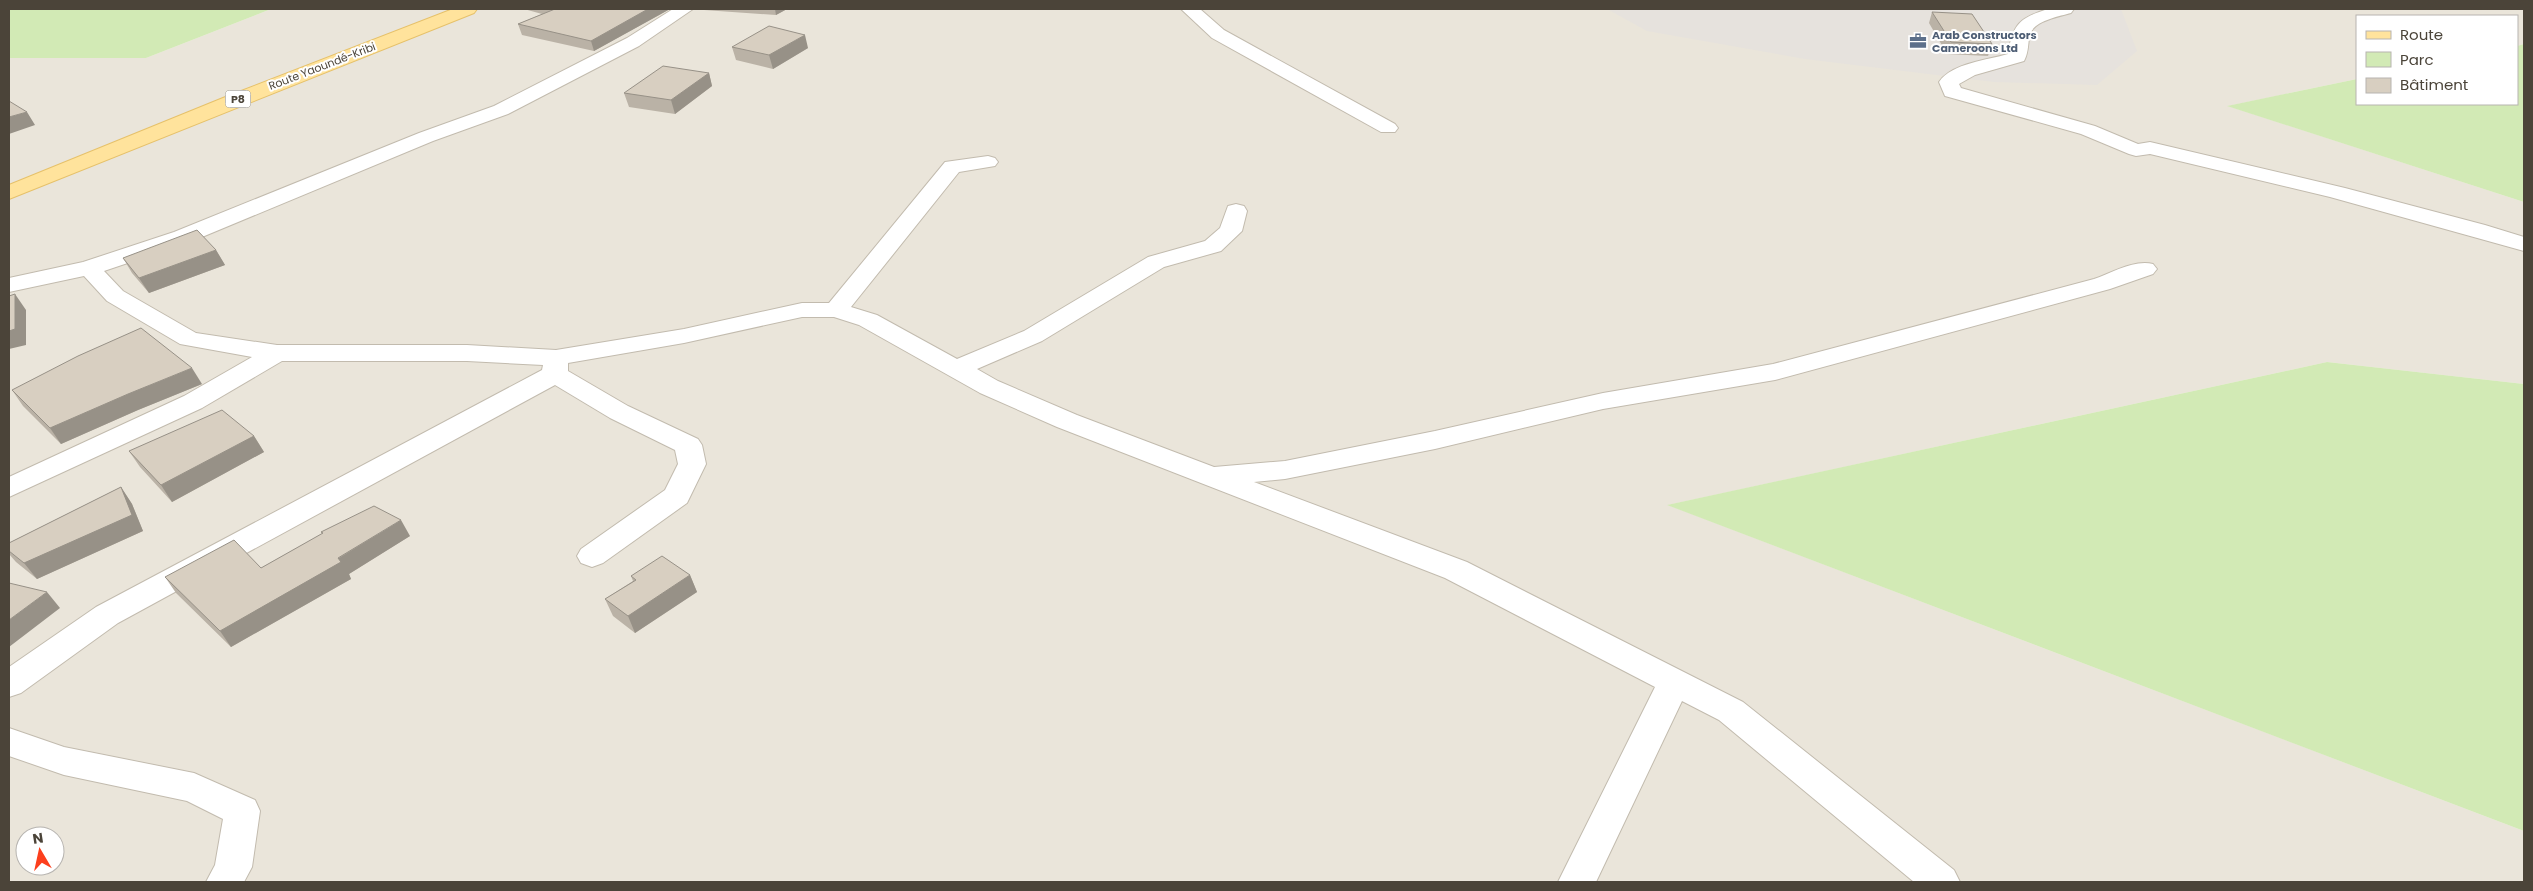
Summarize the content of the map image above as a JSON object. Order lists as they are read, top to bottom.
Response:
{
  "streets": {
    "main road": ["Route Yaoundé-Kribi", "P8"]
  },
  "places": {
    "office": ["Arab Constructors Cameroons Ltd"]
  },
  "legend": ["Route", "Parc", "Bâtiment"],
  "north": "top"
}
